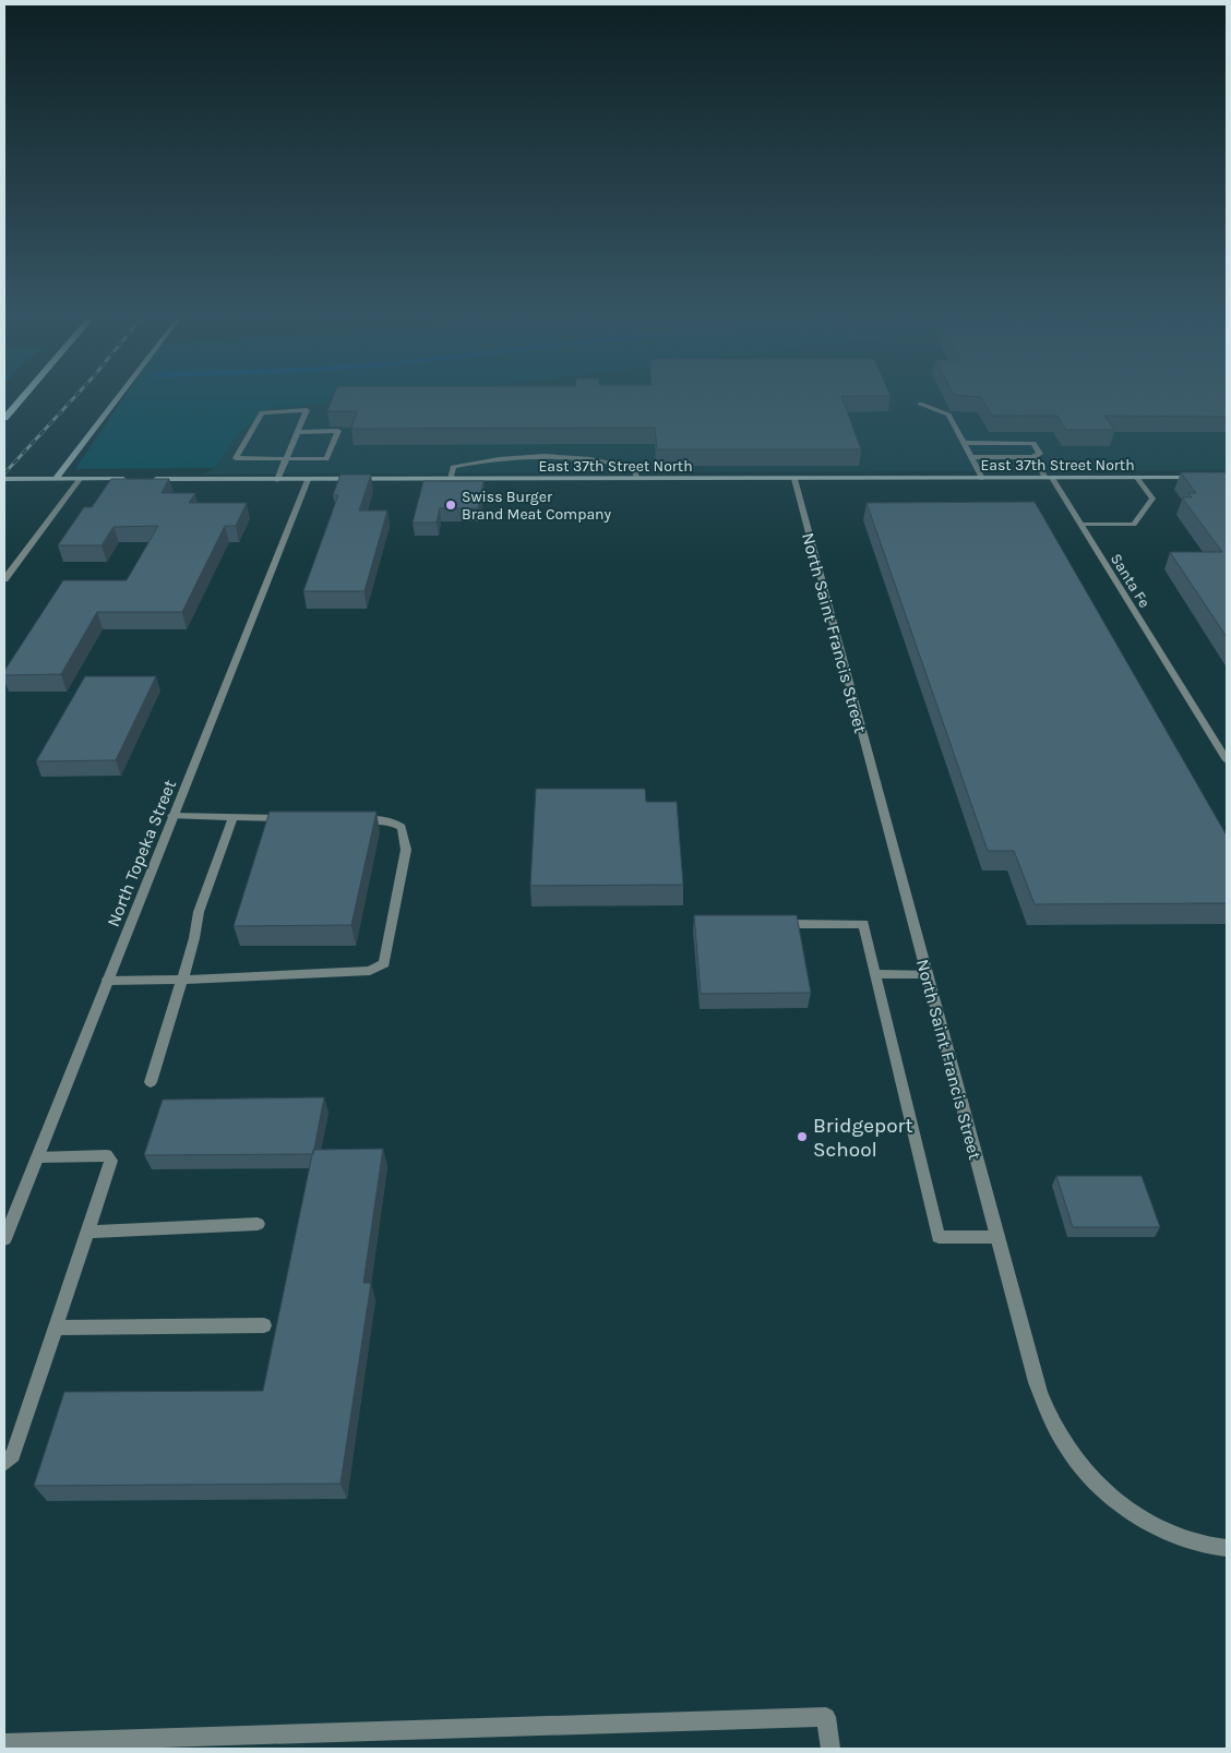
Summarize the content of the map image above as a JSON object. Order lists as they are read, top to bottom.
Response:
{
  "streets": {
    "main road": ["East 37th Street North"],
    "street": ["Santa Fe", "North Saint Francis Street", "North Topeka Street"]
  },
  "crossings": [
    ["East 37th Street North", "Santa Fe"],
    ["East 37th Street North", "North Saint Francis Street"],
    ["East 37th Street North", "North Topeka Street"]
  ],
  "places": ["Swiss Burger Brand Meat Company", "Bridgeport School"]
}
